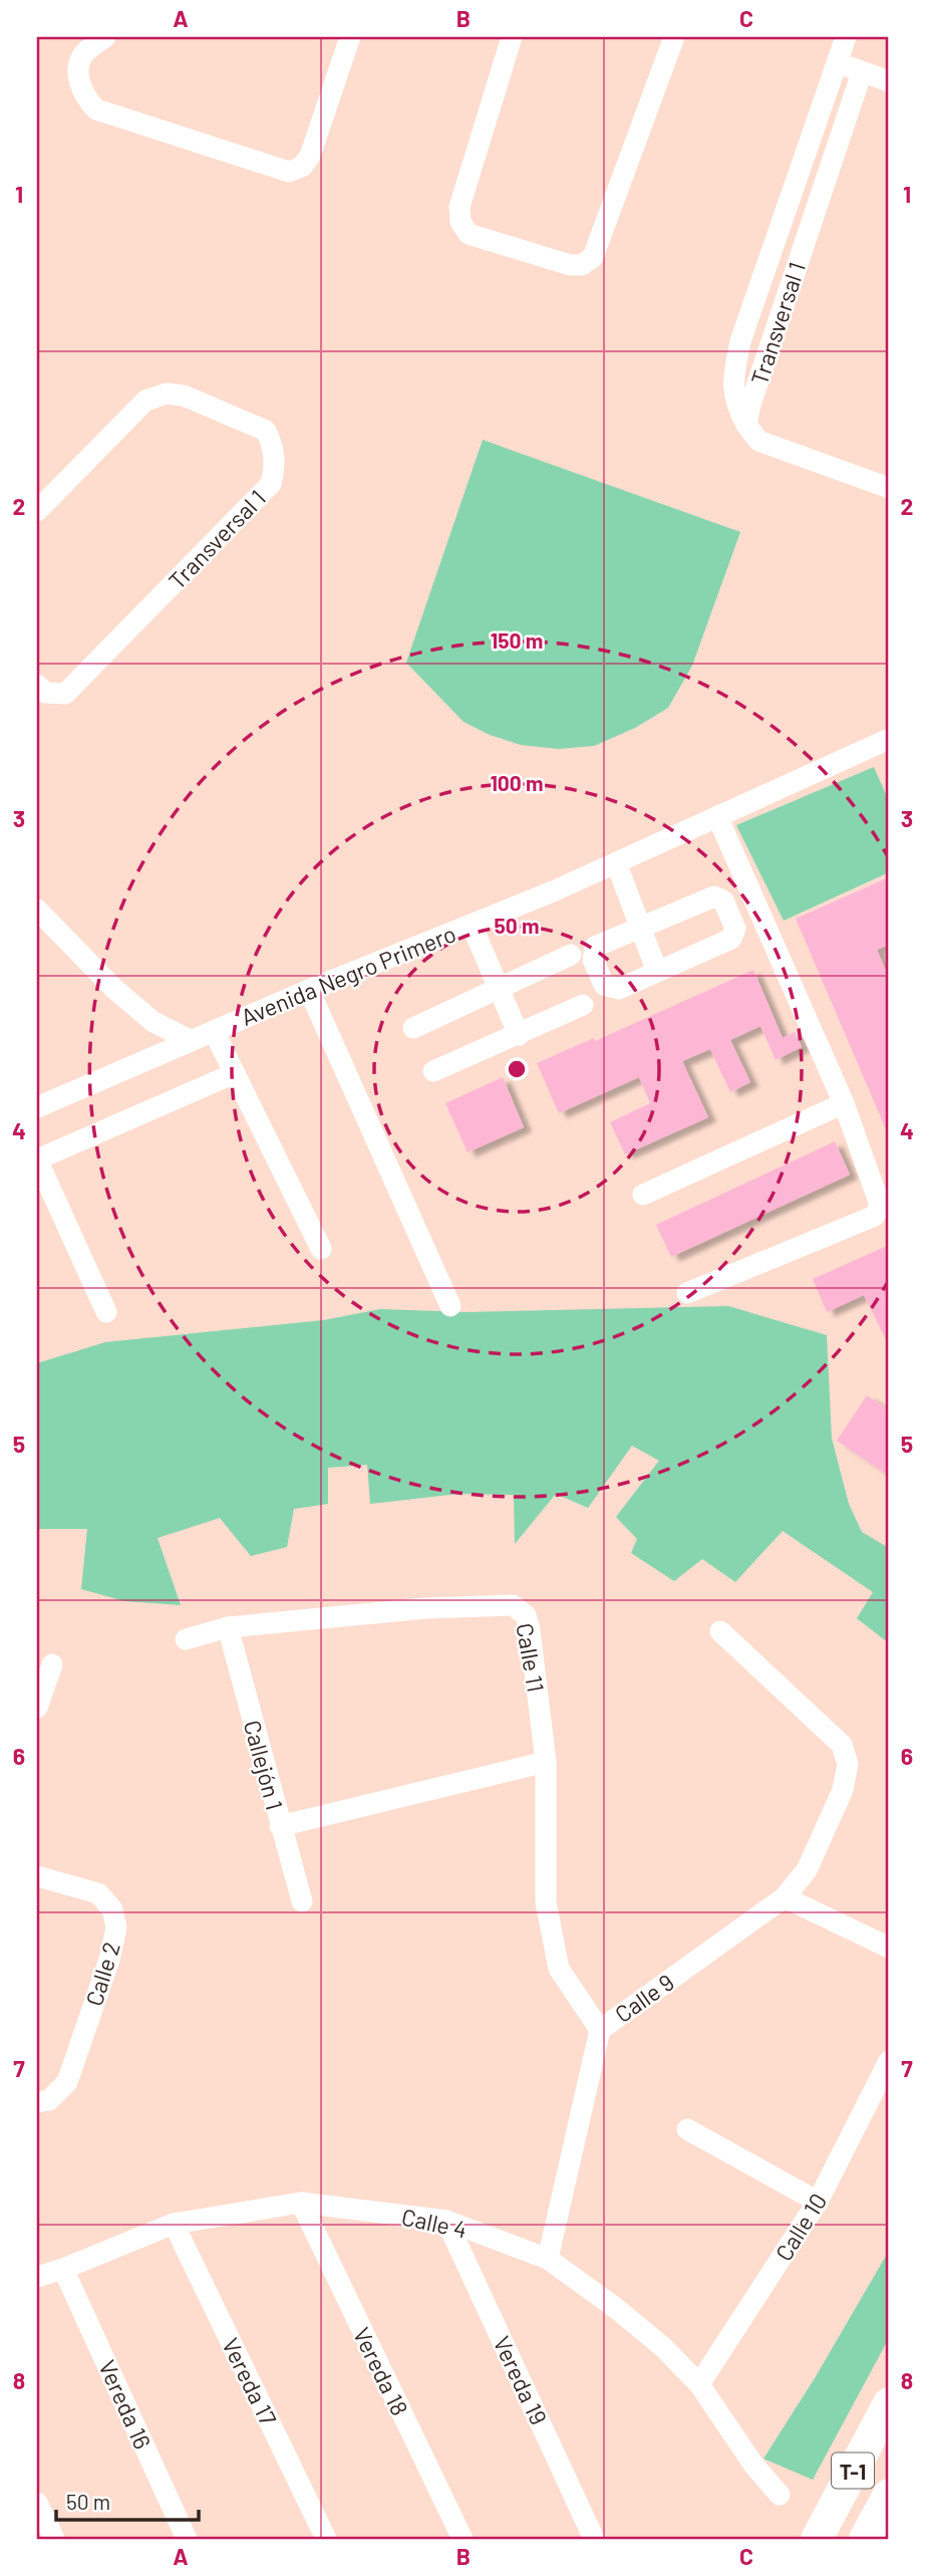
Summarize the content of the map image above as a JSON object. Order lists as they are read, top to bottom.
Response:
{
  "streets": {
    "main road": ["T-1"],
    "street": [
      "Transversal 1",
      "Avenida Negro Primero",
      "Calle 11",
      "Callejón 1",
      "Calle 2",
      "Calle 9",
      "Calle 4",
      "Calle 10",
      "Vereda 18",
      "Vereda 19",
      "Vereda 17",
      "Vereda 16"
    ]
  },
  "crossings": [
    ["Calle 11", "Callejón 1"],
    ["Calle 11", "Calle 9"],
    ["Calle 9", "Calle 4"],
    ["Calle 4", "Calle 10"],
    ["Calle 4", "Vereda 18"],
    ["Calle 4", "Vereda 19"],
    ["Calle 4", "Vereda 17"],
    ["Calle 4", "Vereda 16"]
  ],
  "scale_bar": "50 m",
  "grid": {
    "columns": ["A", "B", "C"],
    "rows": [
      "1",
      "2",
      "3",
      "4",
      "5",
      "6",
      "7",
      "8"
    ]
  },
  "rings": ["150 m", "100 m", "50 m"]
}
